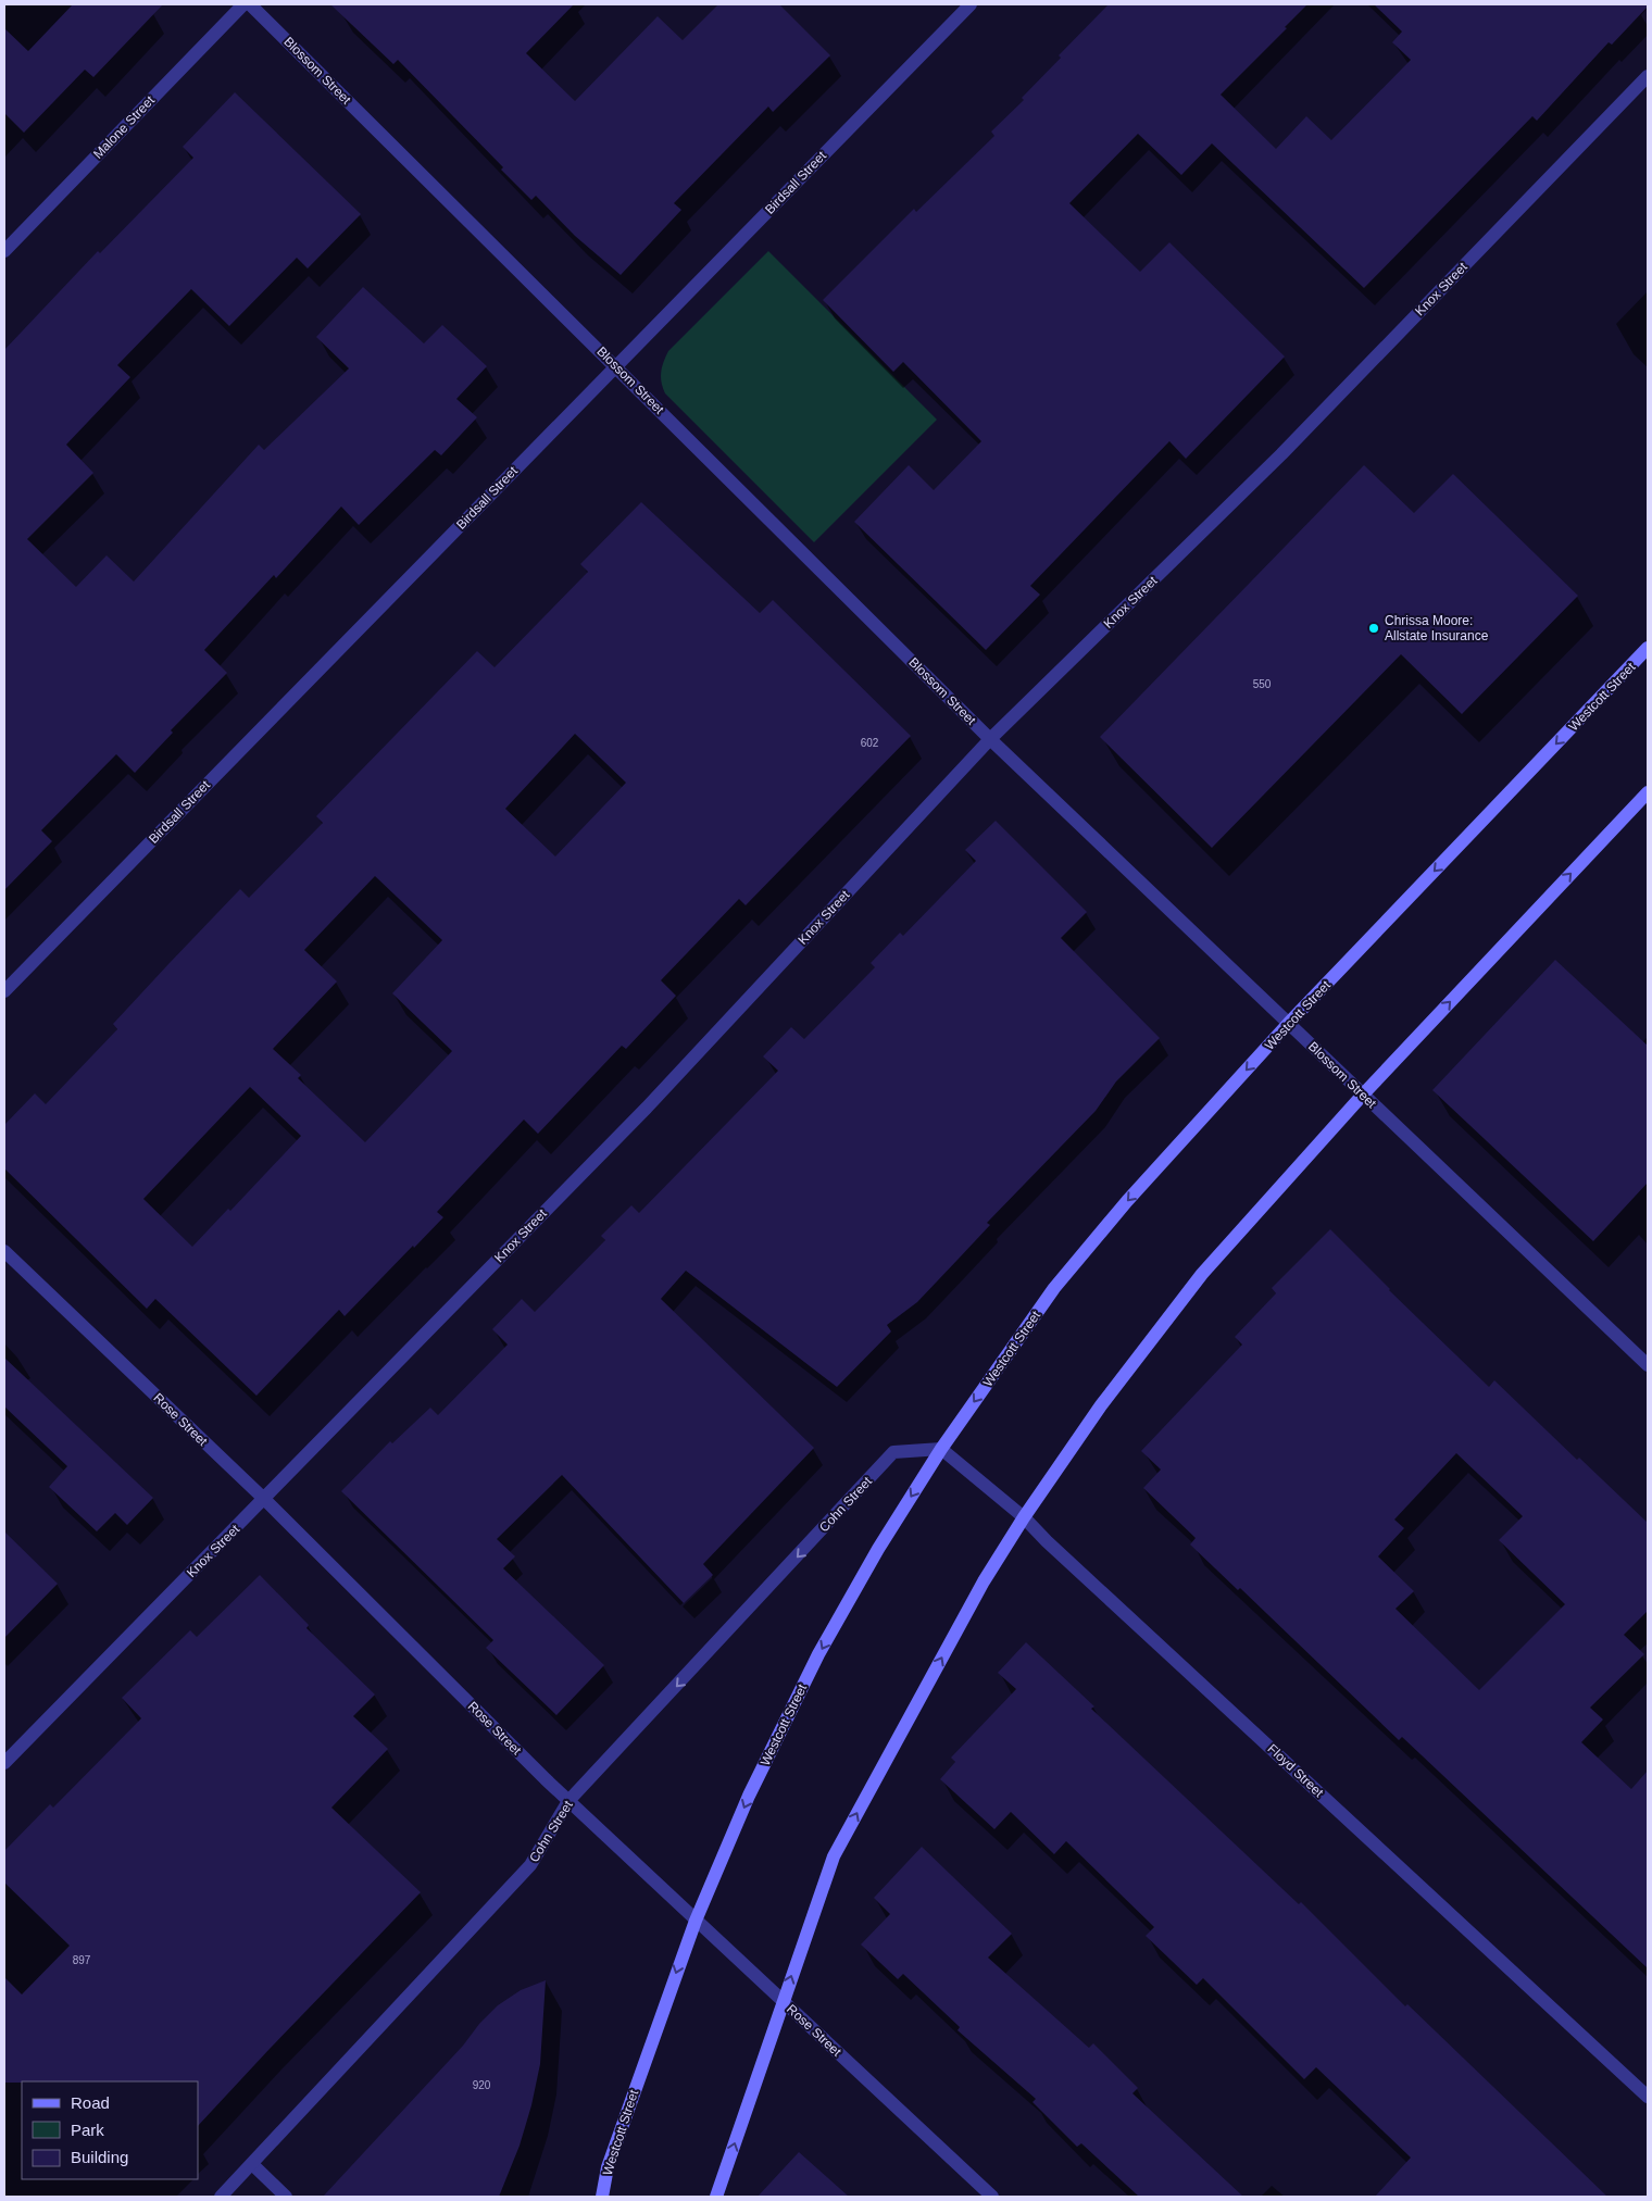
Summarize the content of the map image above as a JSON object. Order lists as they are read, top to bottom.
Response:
{
  "streets": {
    "main road": ["Westcott Street"],
    "street": [
      "Blossom Street",
      "Malone Street",
      "Birdsall Street",
      "Knox Street",
      "Rose Street",
      "Cohn Street",
      "Floyd Street"
    ]
  },
  "crossings": [
    ["Blossom Street", "Birdsall Street"],
    ["Blossom Street", "Knox Street"],
    ["Blossom Street", "Westcott Street"],
    ["Knox Street", "Rose Street"],
    ["Westcott Street", "Rose Street"],
    ["Westcott Street", "Cohn Street"],
    ["Westcott Street", "Floyd Street"],
    ["Rose Street", "Cohn Street"],
    ["Cohn Street", "Floyd Street"]
  ],
  "one_way": ["Cohn Street"],
  "places": ["Chrissa Moore: Allstate Insurance"],
  "house_numbers": [
    "550",
    "602",
    "897",
    "920"
  ],
  "legend": ["Road", "Park", "Building"]
}
